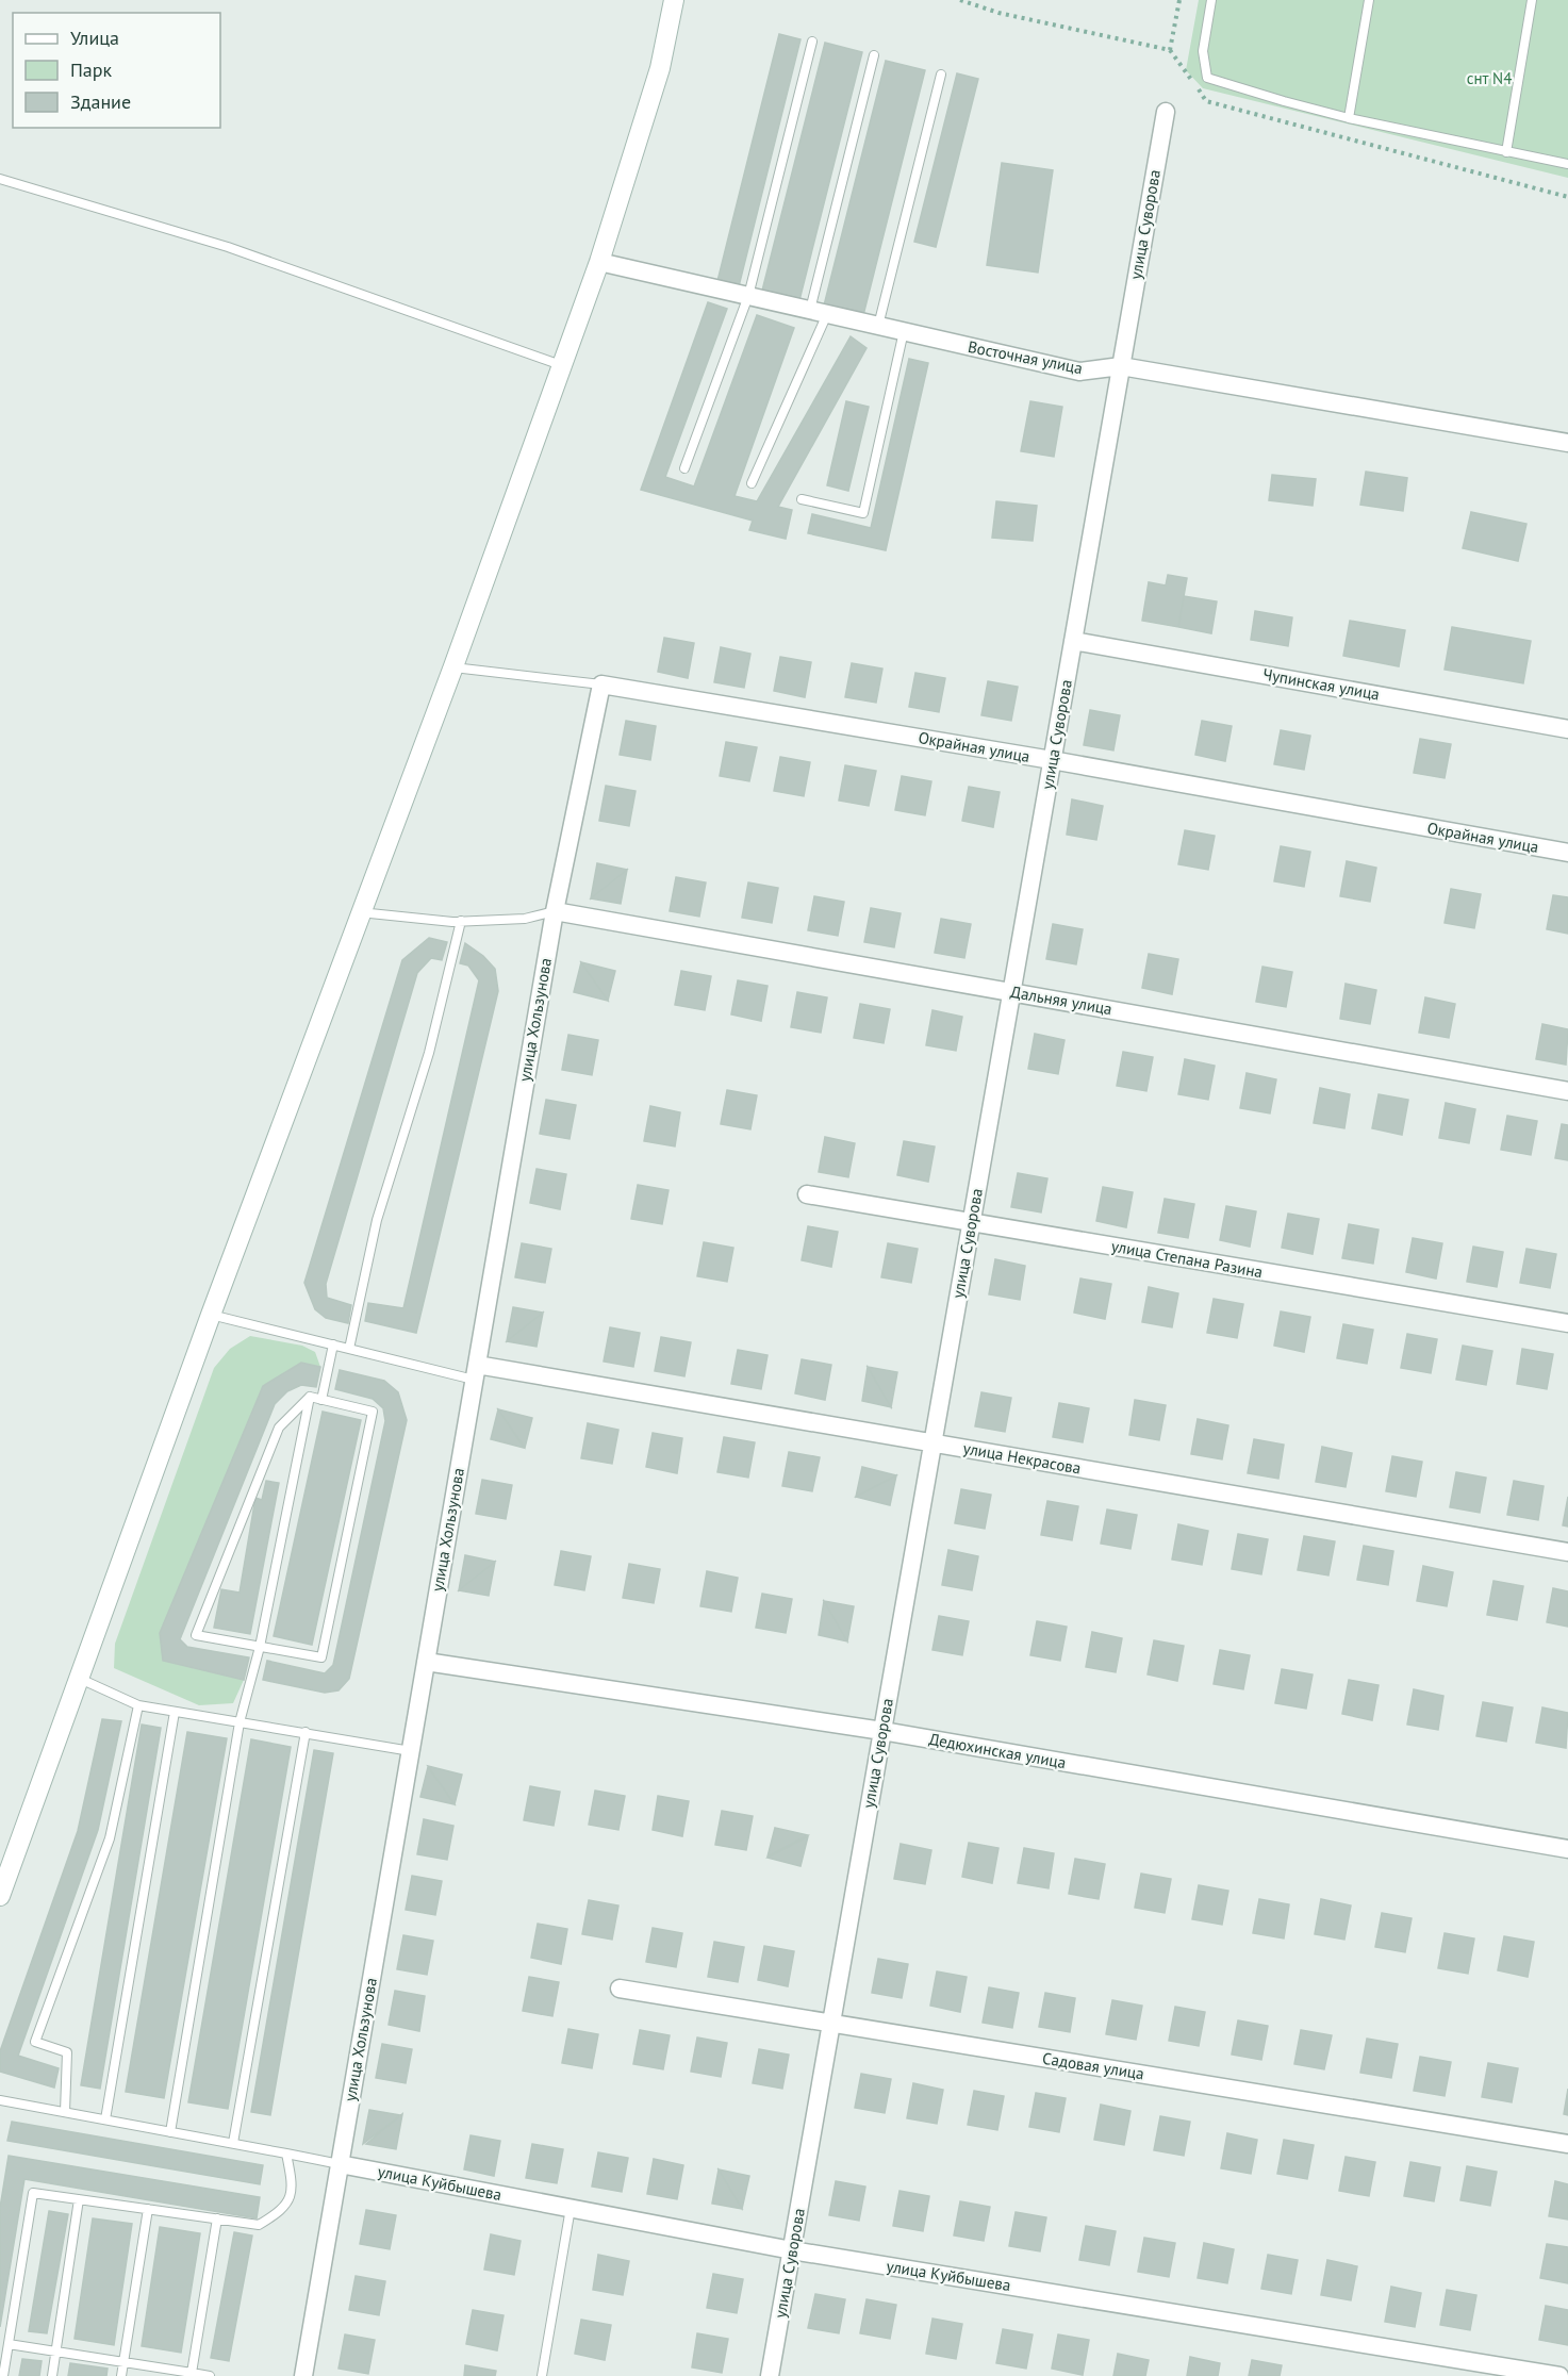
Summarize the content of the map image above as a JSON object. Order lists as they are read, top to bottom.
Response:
{
  "streets": {
    "street": [
      "улица Суворова",
      "Восточная улица",
      "Чупинская улица",
      "Окрайная улица",
      "Дальняя улица",
      "улица Хользунова",
      "улица Степана Разина",
      "улица Некрасова",
      "Дедюхинская улица",
      "Садовая улица",
      "улица Куйбышева"
    ]
  },
  "crossings": [
    ["улица Суворова", "Восточная улица"],
    ["улица Суворова", "Чупинская улица"],
    ["улица Суворова", "Окрайная улица"],
    ["улица Суворова", "Дальняя улица"],
    ["улица Суворова", "улица Степана Разина"],
    ["улица Суворова", "улица Некрасова"],
    ["улица Суворова", "Дедюхинская улица"],
    ["улица Суворова", "Садовая улица"],
    ["улица Суворова", "улица Куйбышева"],
    ["Окрайная улица", "улица Хользунова"],
    ["Дальняя улица", "улица Хользунова"],
    ["улица Хользунова", "улица Некрасова"],
    ["улица Хользунова", "Дедюхинская улица"],
    ["улица Хользунова", "улица Куйбышева"]
  ],
  "parks": ["снт N4"],
  "legend": ["Улица", "Парк", "Здание"]
}
